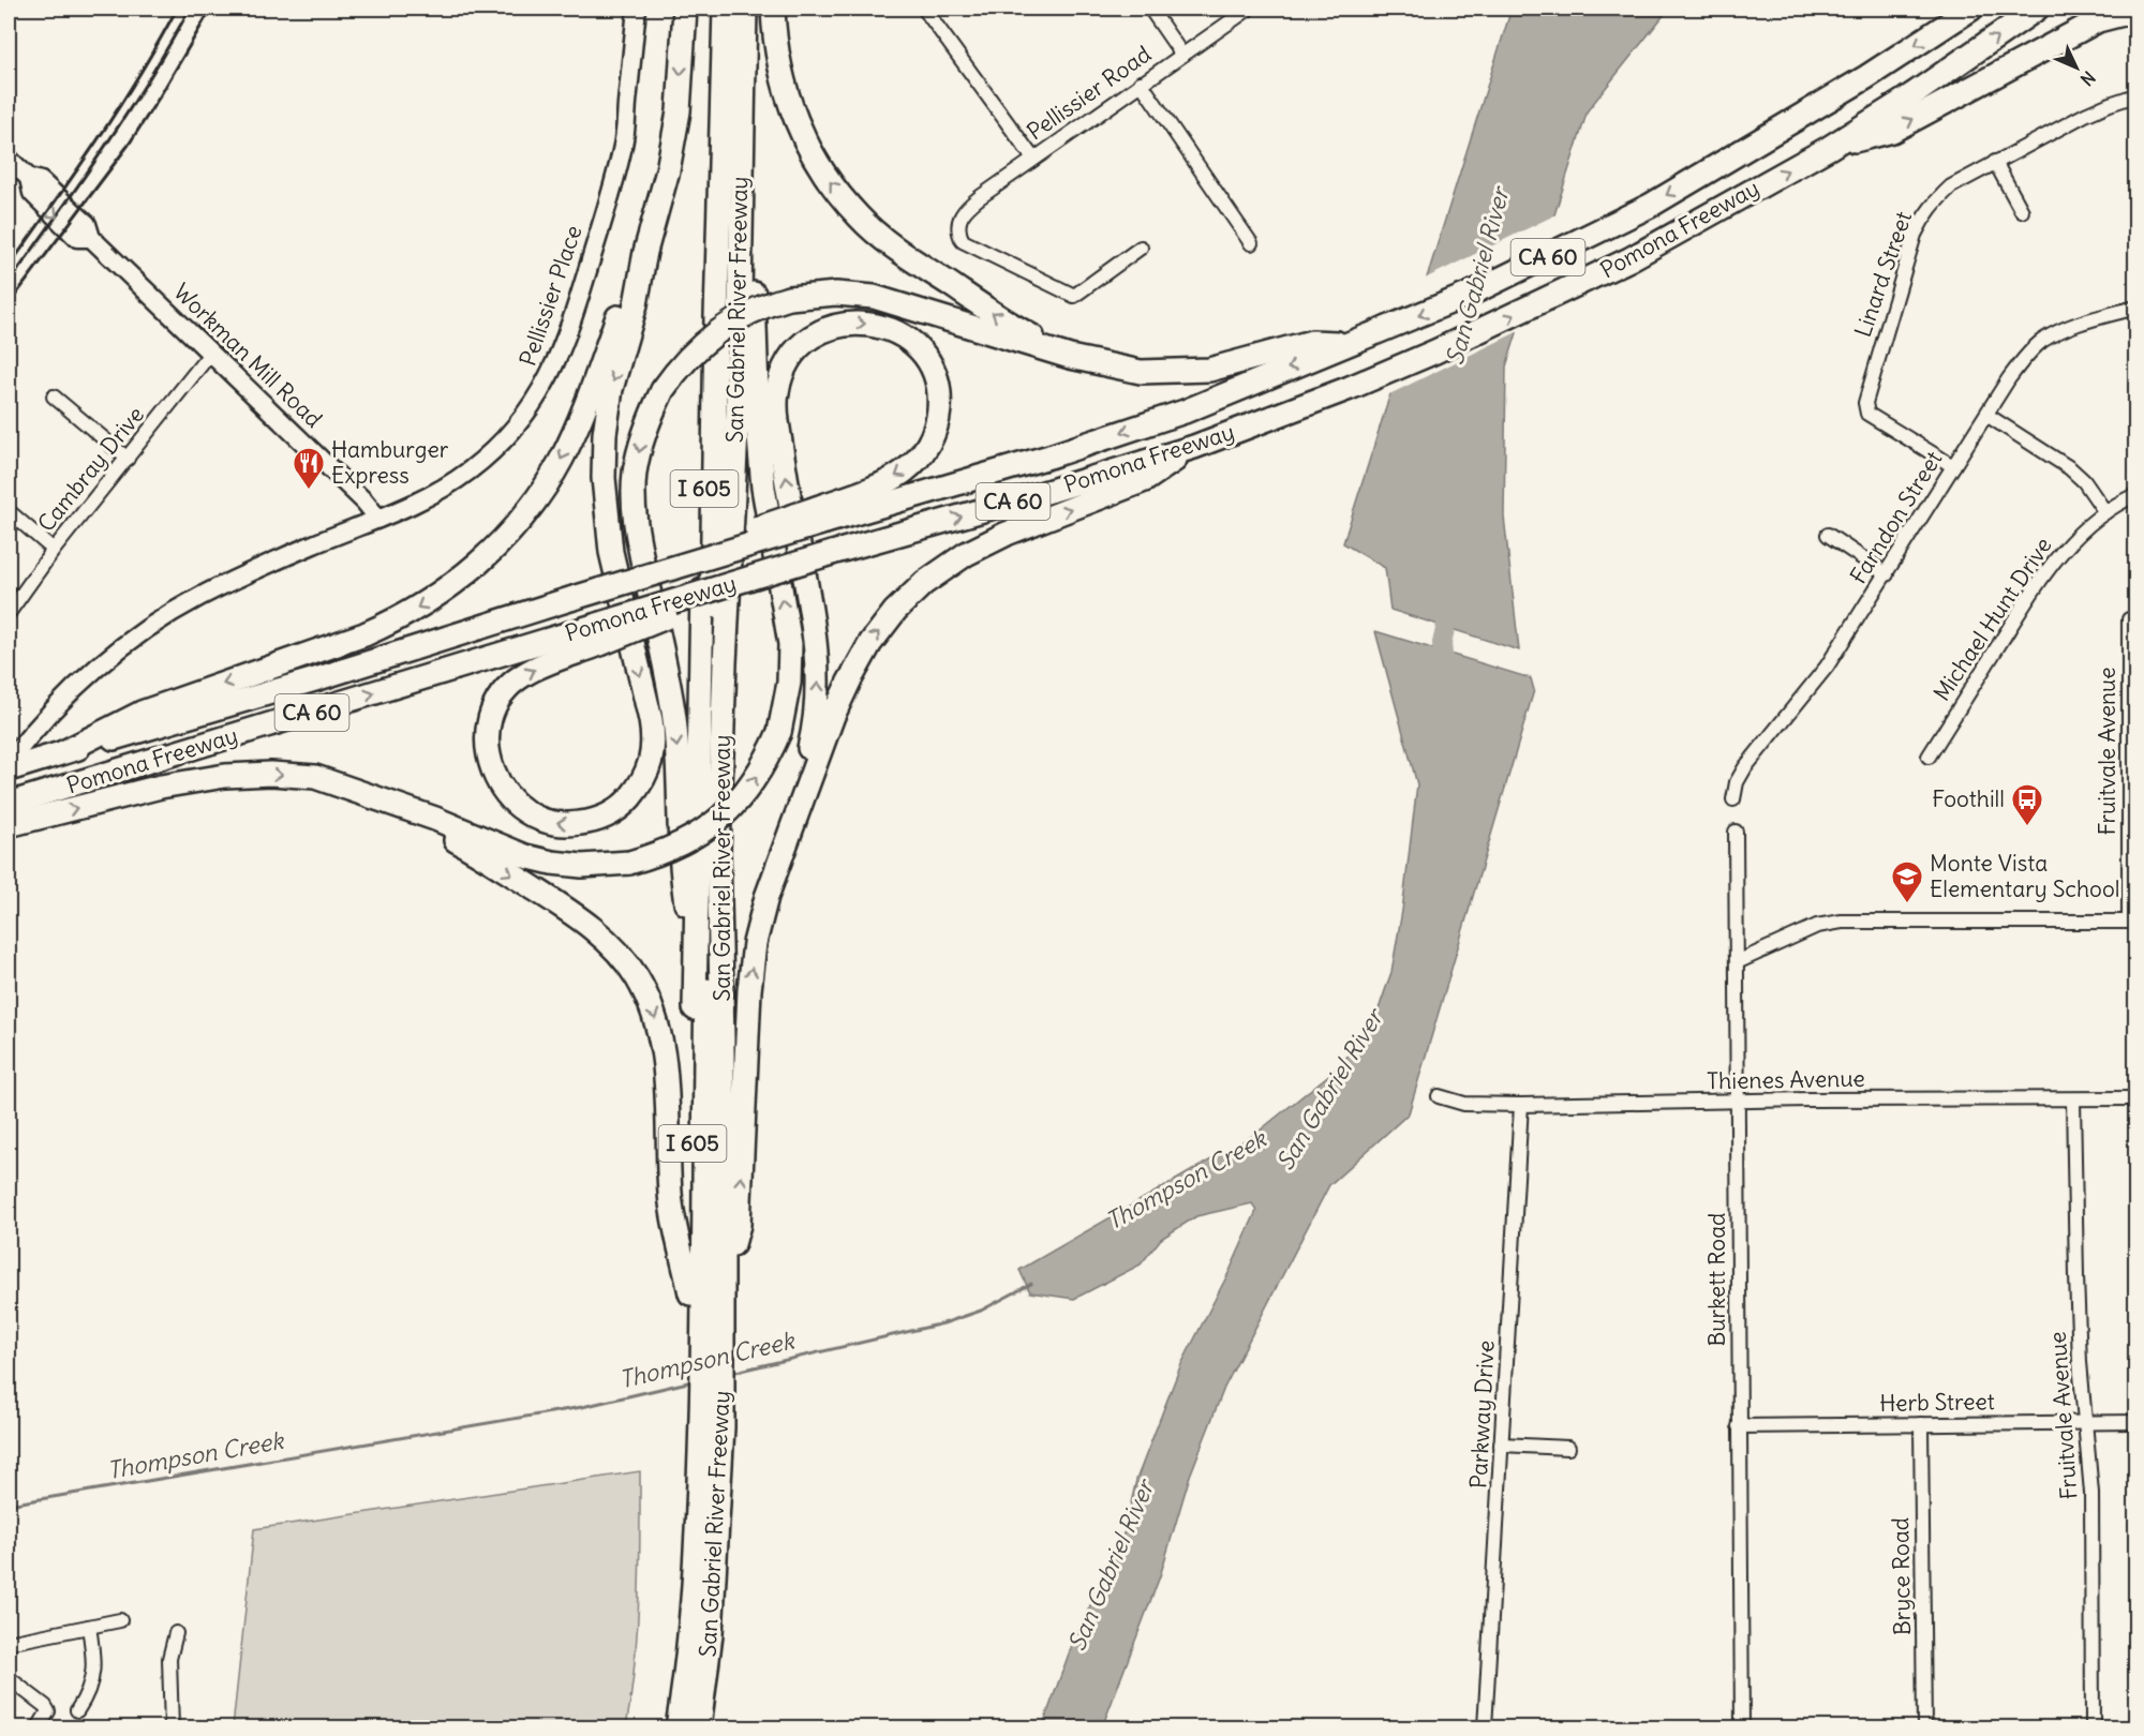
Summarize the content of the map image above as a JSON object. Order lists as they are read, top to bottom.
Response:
{
  "streets": {
    "highway": [
      "Pomona Freeway",
      "CA 60",
      "San Gabriel River Freeway",
      "I 605"
    ],
    "main road": ["Pellissier Place", "Workman Mill Road"],
    "street": [
      "Pellissier Road",
      "Linard Street",
      "Cambray Drive",
      "Farndon Street",
      "Michael Hunt Drive",
      "Fruitvale Avenue",
      "Thienes Avenue",
      "Burkett Road",
      "Herb Street",
      "Parkway Drive",
      "Bryce Road"
    ]
  },
  "crossings": [
    ["Linard Street", "Farndon Street"],
    ["Pellissier Place", "Workman Mill Road"],
    ["Workman Mill Road", "Cambray Drive"],
    ["Fruitvale Avenue", "Thienes Avenue"],
    ["Fruitvale Avenue", "Herb Street"],
    ["Thienes Avenue", "Burkett Road"],
    ["Thienes Avenue", "Parkway Drive"],
    ["Burkett Road", "Herb Street"],
    ["Herb Street", "Bryce Road"]
  ],
  "water": ["San Gabriel River", "Thompson Creek"],
  "places": {
    "restaurant": ["Hamburger Express"],
    "bus stop": ["Foothill"],
    "school or university": ["Monte Vista Elementary School"]
  },
  "north": "bottom right"
}
